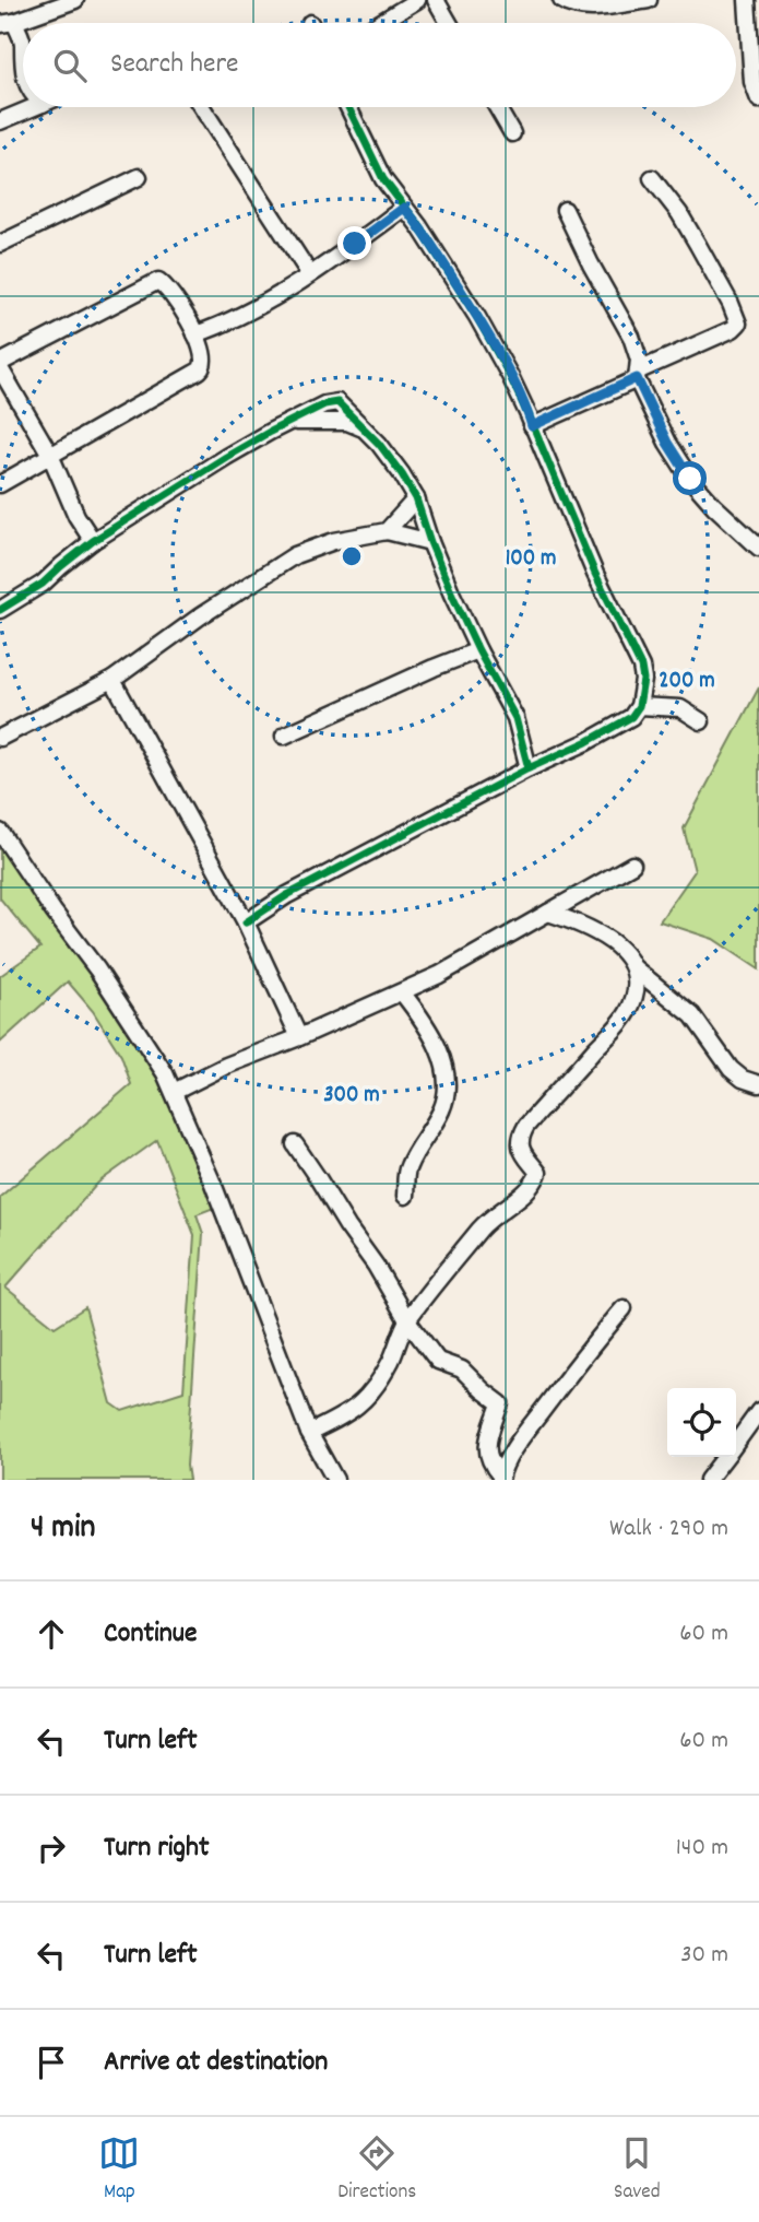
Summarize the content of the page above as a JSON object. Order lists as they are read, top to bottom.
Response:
{
  "page": {
    "search": "Search here",
    "heading": ["4 min", "Walk · 290 m"],
    "list": [
      ["Continue", "60 m"],
      ["Turn left", "60 m"],
      ["Turn right", "140 m"],
      ["Turn left", "30 m"],
      "Arrive at destination"
    ],
    "nav": ["Map", "Directions", "Saved"]
  },
  "rings": ["100 m", "200 m", "300 m"]
}
